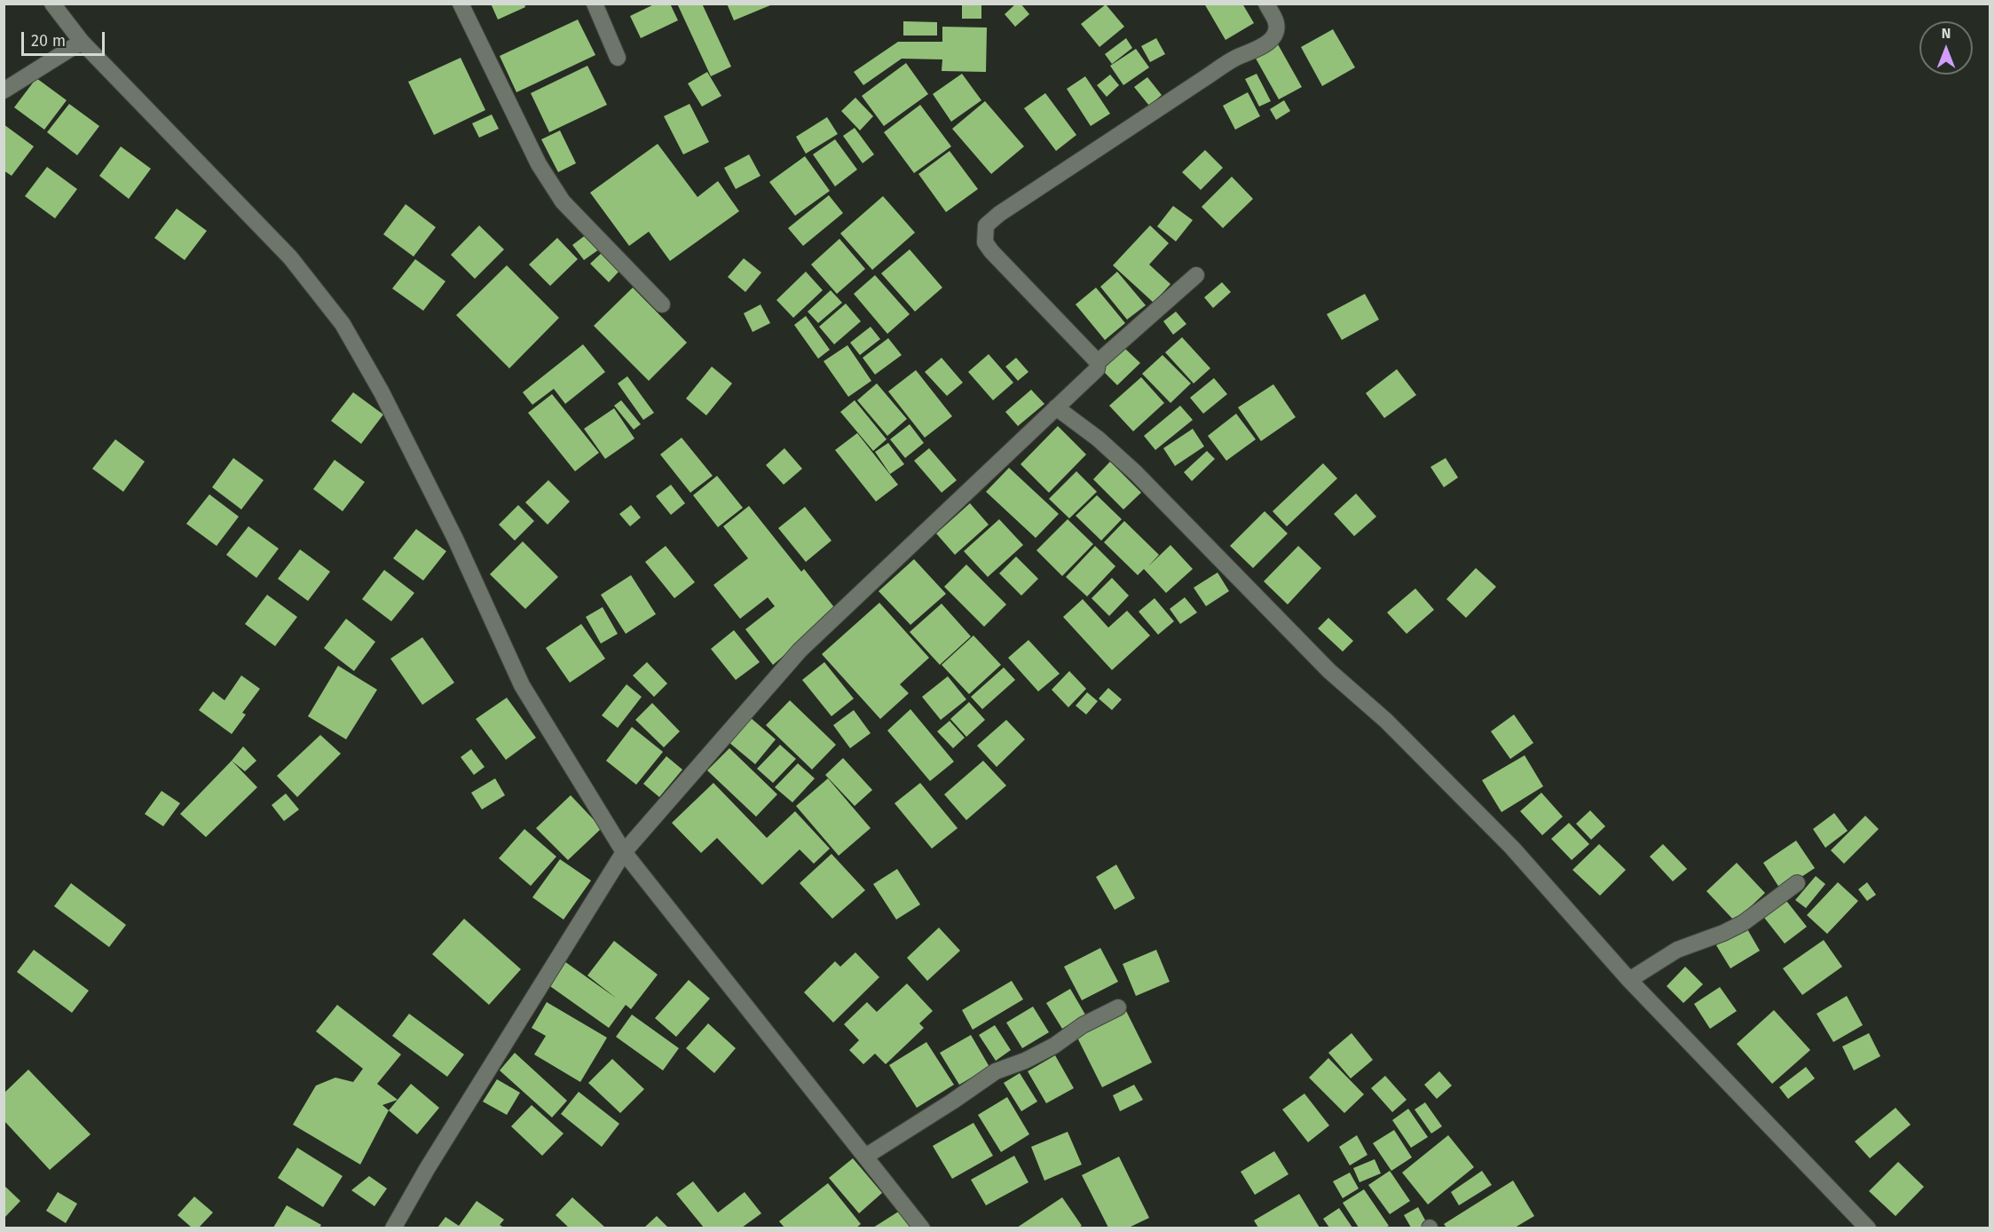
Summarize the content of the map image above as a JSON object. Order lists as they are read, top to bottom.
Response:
{
  "scale_bar": "20 m",
  "north": "top"
}
